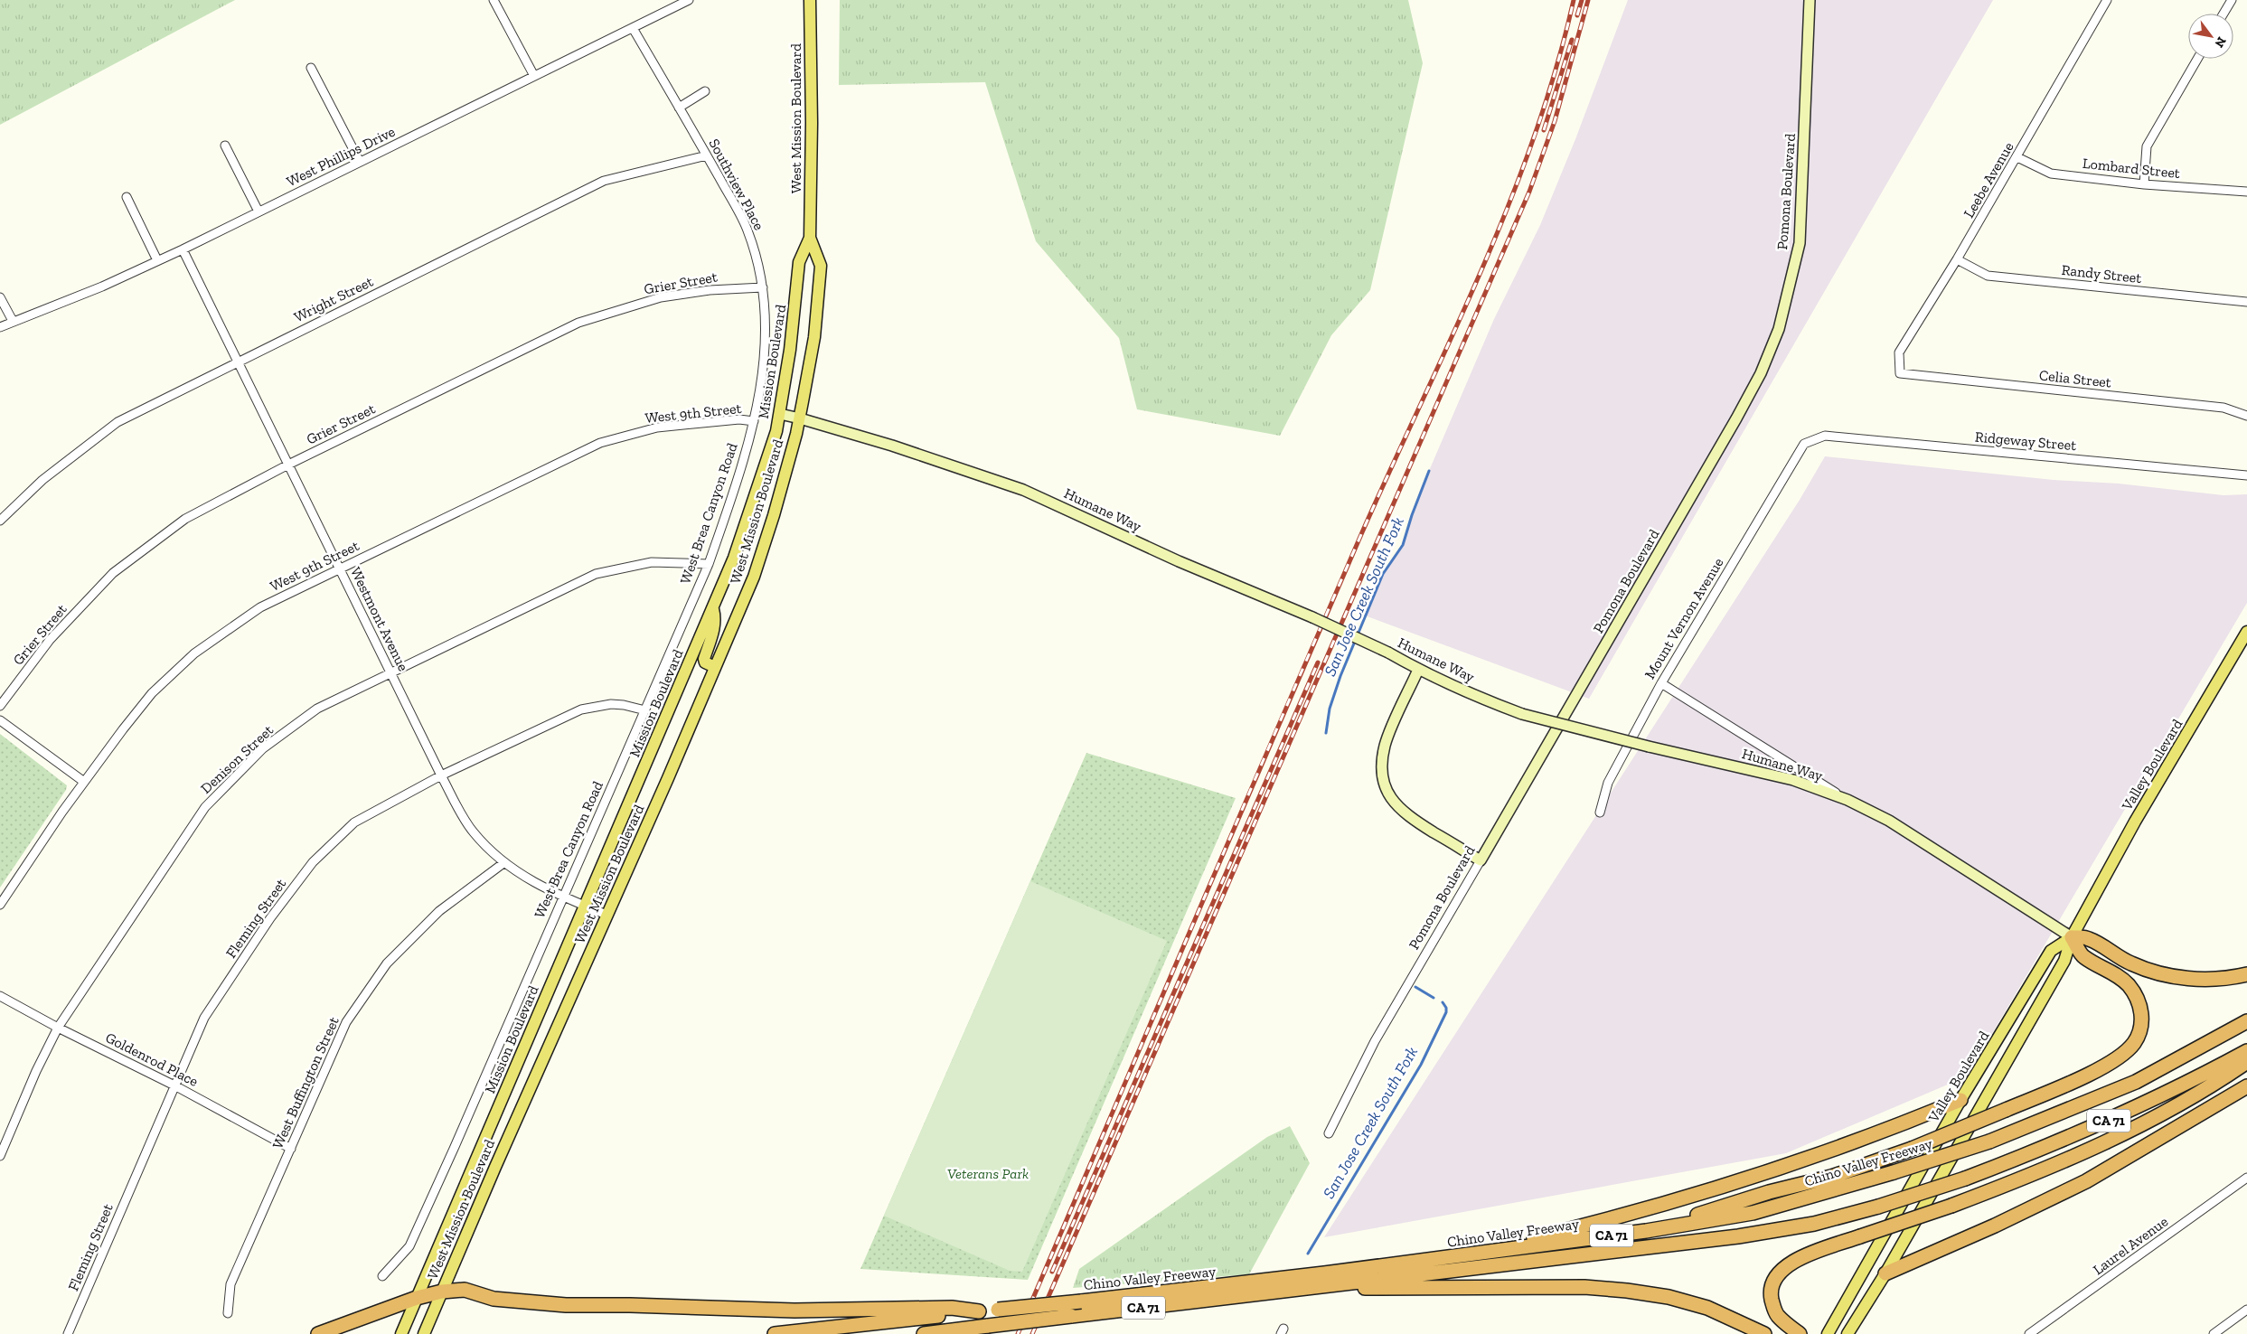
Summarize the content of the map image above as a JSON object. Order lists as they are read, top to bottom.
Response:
{
  "streets": {
    "highway": ["CA 71", "Chino Valley Freeway"],
    "main road": ["West Mission Boulevard", "Mission Boulevard", "Valley Boulevard"],
    "street": [
      "West Phillips Drive",
      "Lombard Street",
      "Leebe Avenue",
      "Southview Place",
      "Pomona Boulevard",
      "Randy Street",
      "Grier Street",
      "Wright Street",
      "Celia Street",
      "West 9th Street",
      "Ridgeway Street",
      "Humane Way",
      "West Brea Canyon Road",
      "Mount Vernon Avenue",
      "Westmont Avenue",
      "Denison Street",
      "Fleming Street",
      "Goldenrod Place",
      "West Buffington Street",
      "Laurel Avenue"
    ]
  },
  "crossings": [
    ["West Mission Boulevard", "Mission Boulevard"],
    ["West Mission Boulevard", "Humane Way"],
    ["West Mission Boulevard", "Westmont Avenue"],
    ["West Phillips Drive", "Southview Place"],
    ["West Phillips Drive", "Westmont Avenue"],
    ["Lombard Street", "Leebe Avenue"],
    ["Leebe Avenue", "Randy Street"],
    ["Leebe Avenue", "Celia Street"],
    ["Southview Place", "Grier Street"],
    ["Southview Place", "Wright Street"],
    ["Southview Place", "West 9th Street"],
    ["Southview Place", "West Brea Canyon Road"],
    ["Grier Street", "Westmont Avenue"],
    ["Wright Street", "Westmont Avenue"],
    ["Mission Boulevard", "Humane Way"],
    ["Mission Boulevard", "Westmont Avenue"],
    ["West 9th Street", "West Brea Canyon Road"],
    ["West 9th Street", "Westmont Avenue"],
    ["Ridgeway Street", "Mount Vernon Avenue"],
    ["Humane Way", "Valley Boulevard"],
    ["West Brea Canyon Road", "Westmont Avenue"],
    ["West Brea Canyon Road", "Denison Street"],
    ["West Brea Canyon Road", "Fleming Street"],
    ["Westmont Avenue", "Denison Street"],
    ["Westmont Avenue", "Fleming Street"],
    ["Westmont Avenue", "West Buffington Street"],
    ["Denison Street", "Goldenrod Place"],
    ["Fleming Street", "Goldenrod Place"],
    ["Goldenrod Place", "West Buffington Street"]
  ],
  "water": ["San Jose Creek South Fork"],
  "parks": ["Veterans Park"],
  "north": "bottom right"
}
